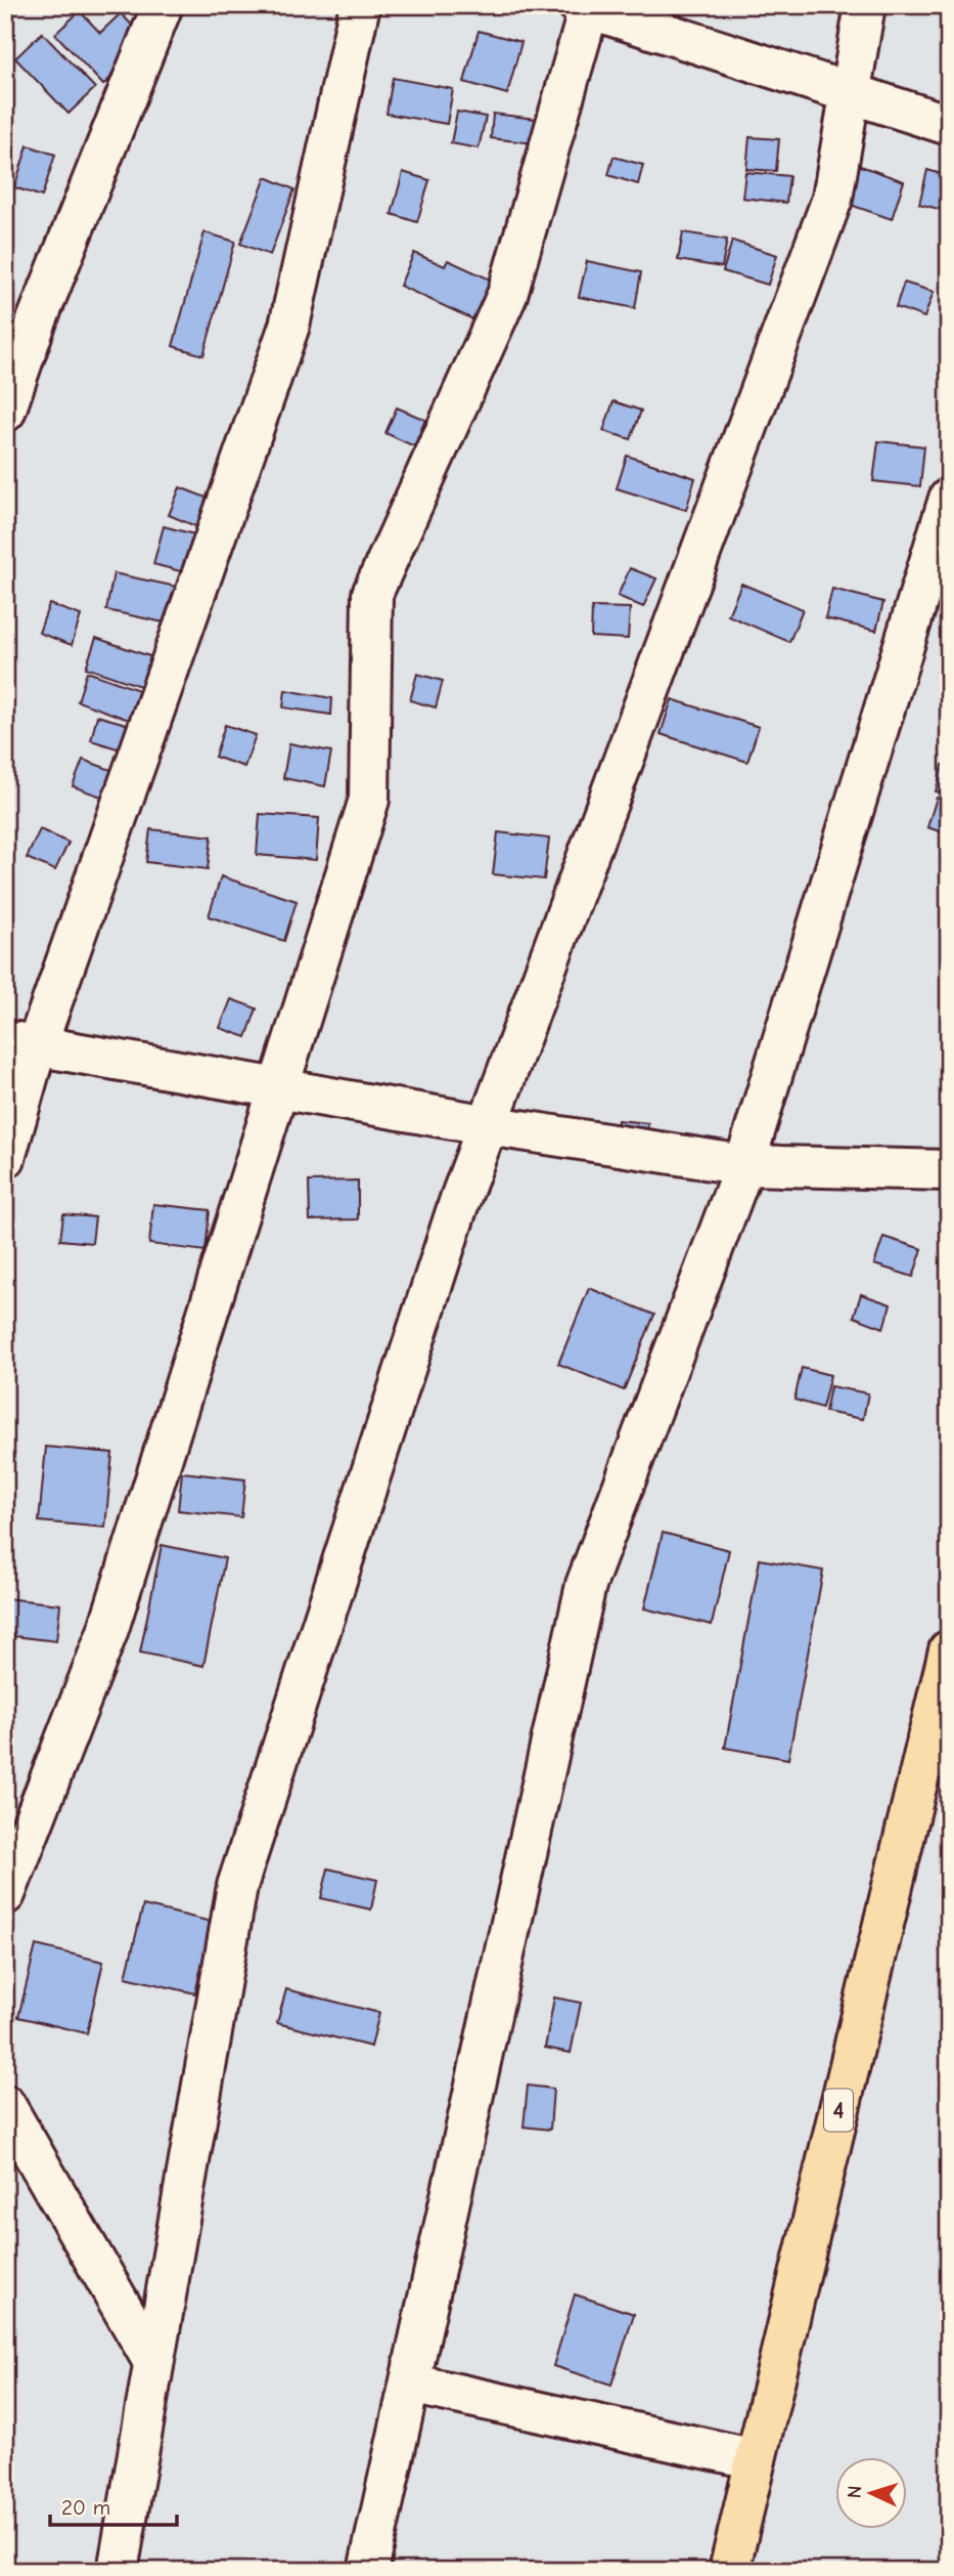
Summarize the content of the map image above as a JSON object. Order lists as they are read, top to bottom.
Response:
{
  "streets": {
    "highway": ["4"]
  },
  "scale_bar": "20 m",
  "north": "left"
}
